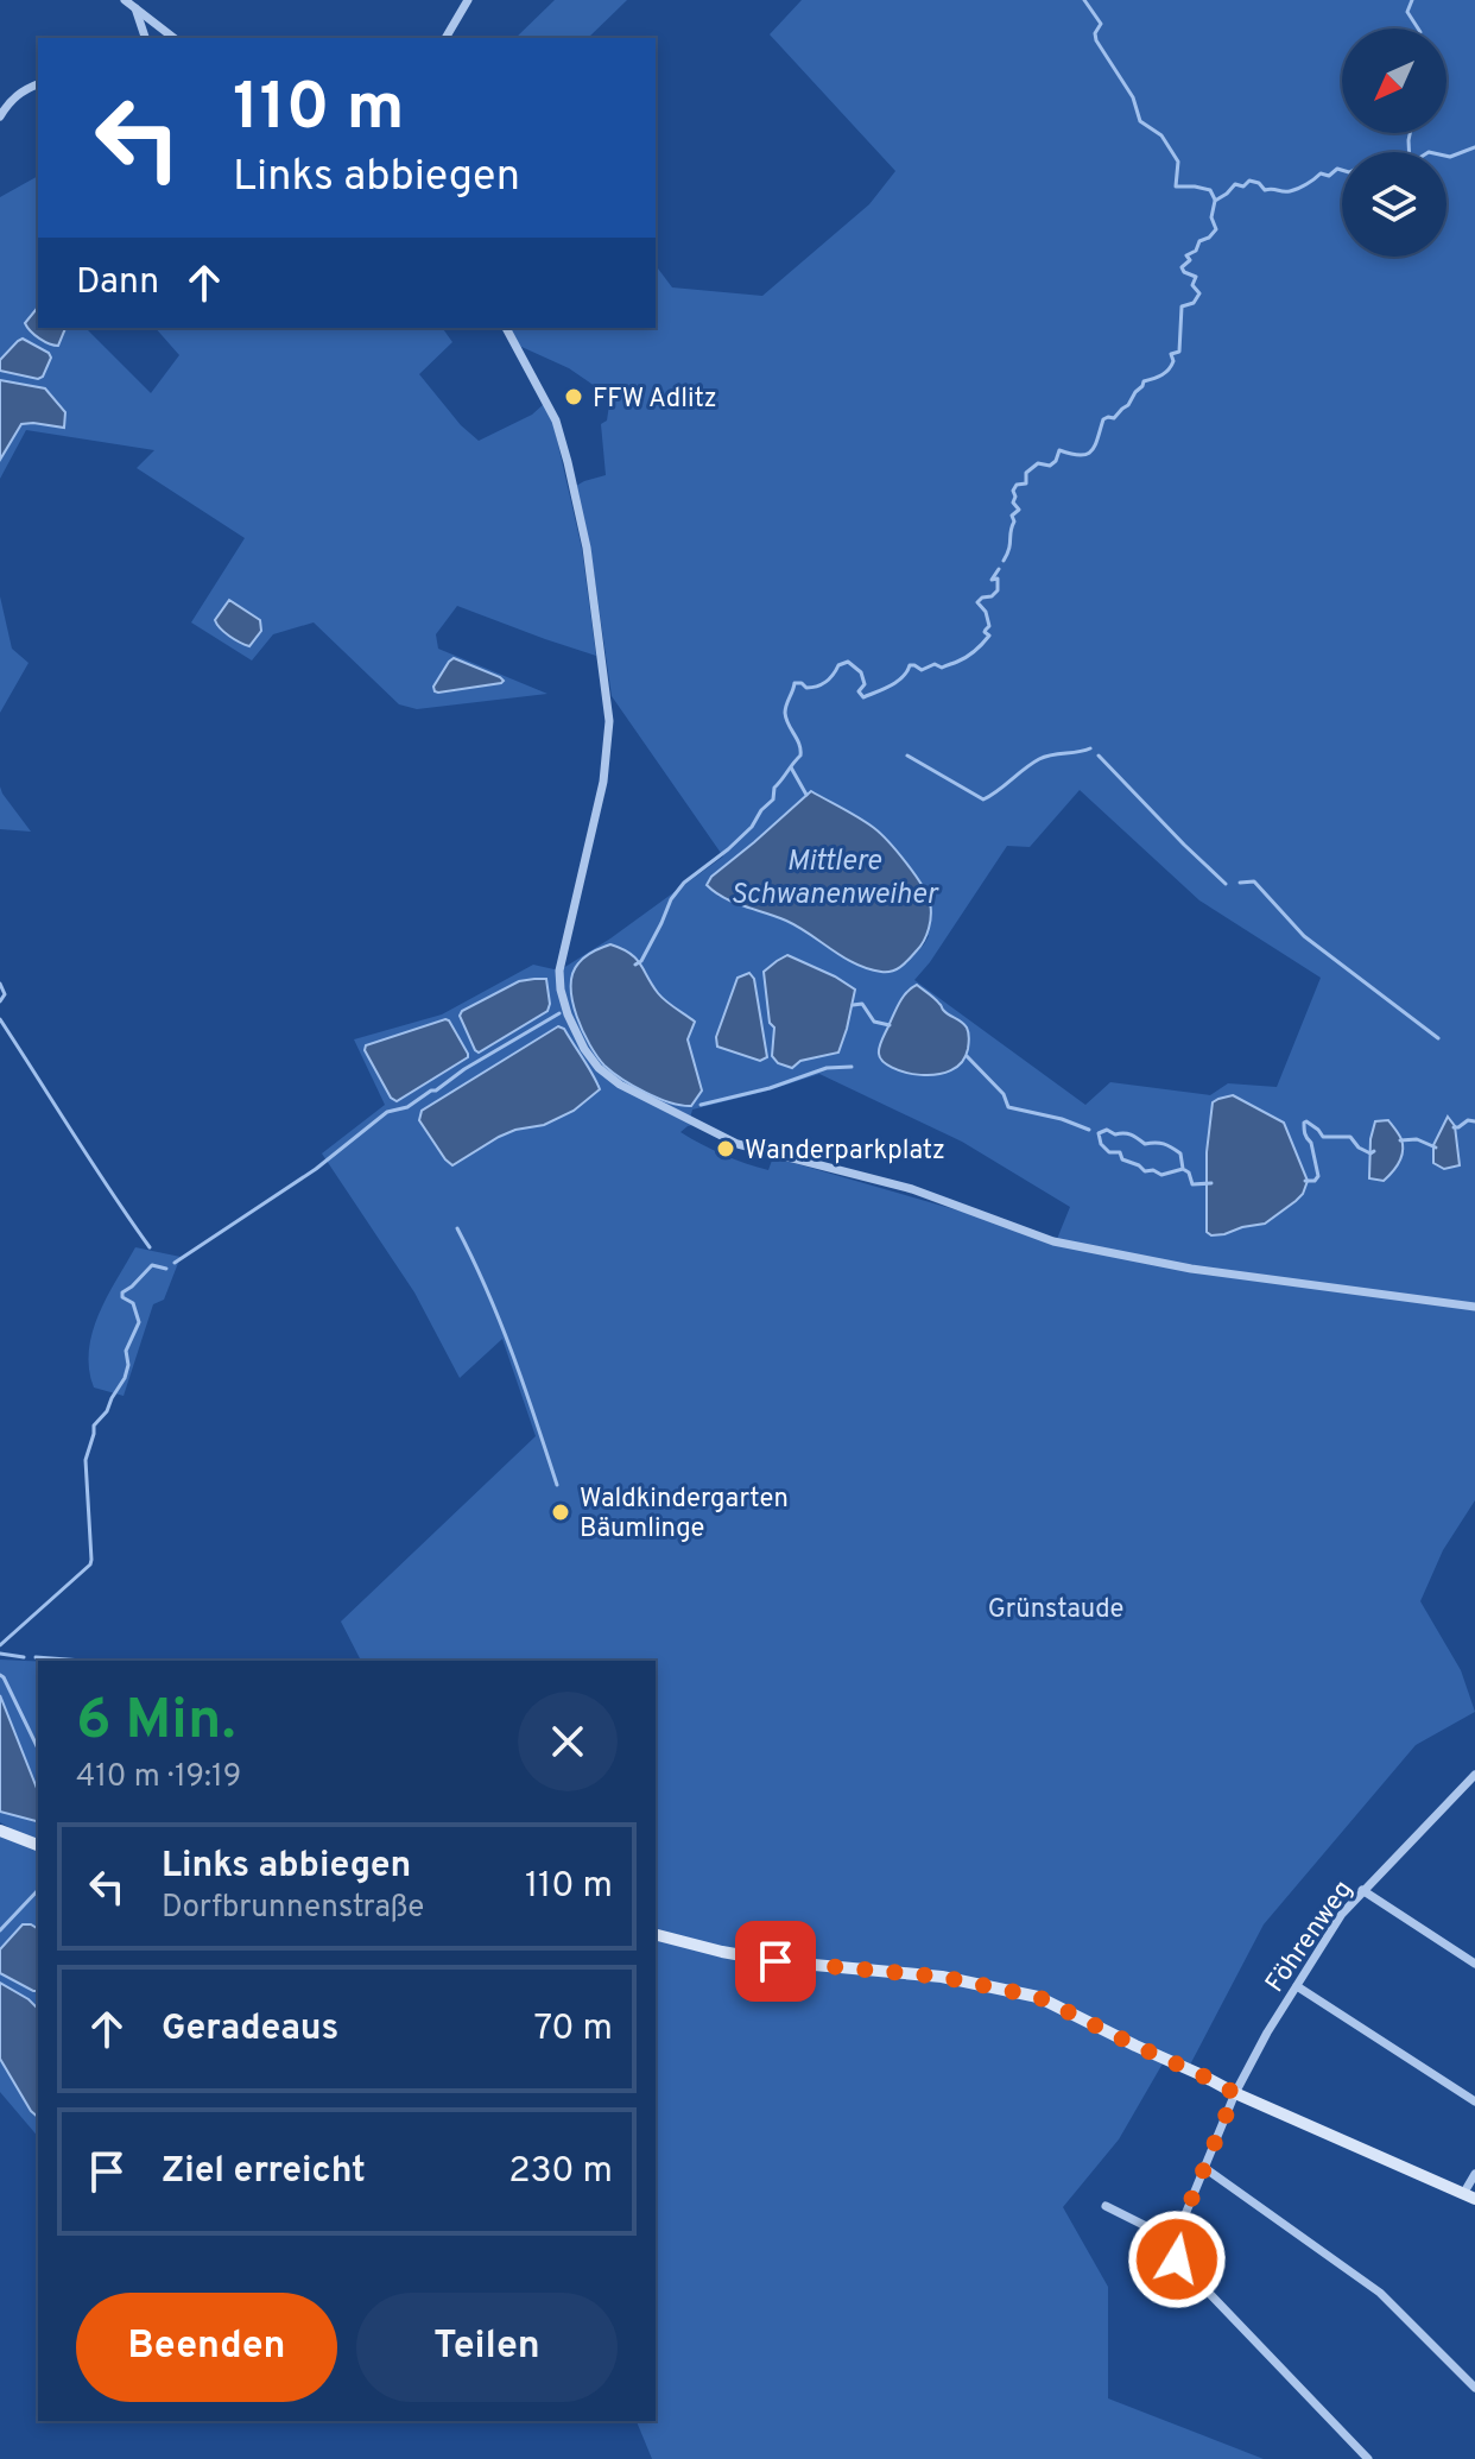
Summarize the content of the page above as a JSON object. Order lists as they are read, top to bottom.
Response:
{
  "streets": {
    "street": ["Föhrenweg"]
  },
  "water": ["Mittlere Schwanenweiher"],
  "parks": ["Grünstaude"],
  "places": ["FFW Adlitz", "Wanderparkplatz", "Waldkindergarten Bäumlinge"],
  "north": "bottom left",
  "page": {
    "turn": ["110 m", "Links abbiegen"],
    "then": "Dann",
    "heading": ["6 Min.", "410 m · 19:19"],
    "list": [
      {
        "name": "Links abbiegen",
        "note": "Dorfbrunnenstraße",
        "value": "110 m"
      },
      {
        "name": "Geradeaus",
        "value": "70 m"
      },
      {
        "name": "Ziel erreicht",
        "value": "230 m"
      }
    ],
    "buttons": ["Beenden", "Teilen"]
  }
}
